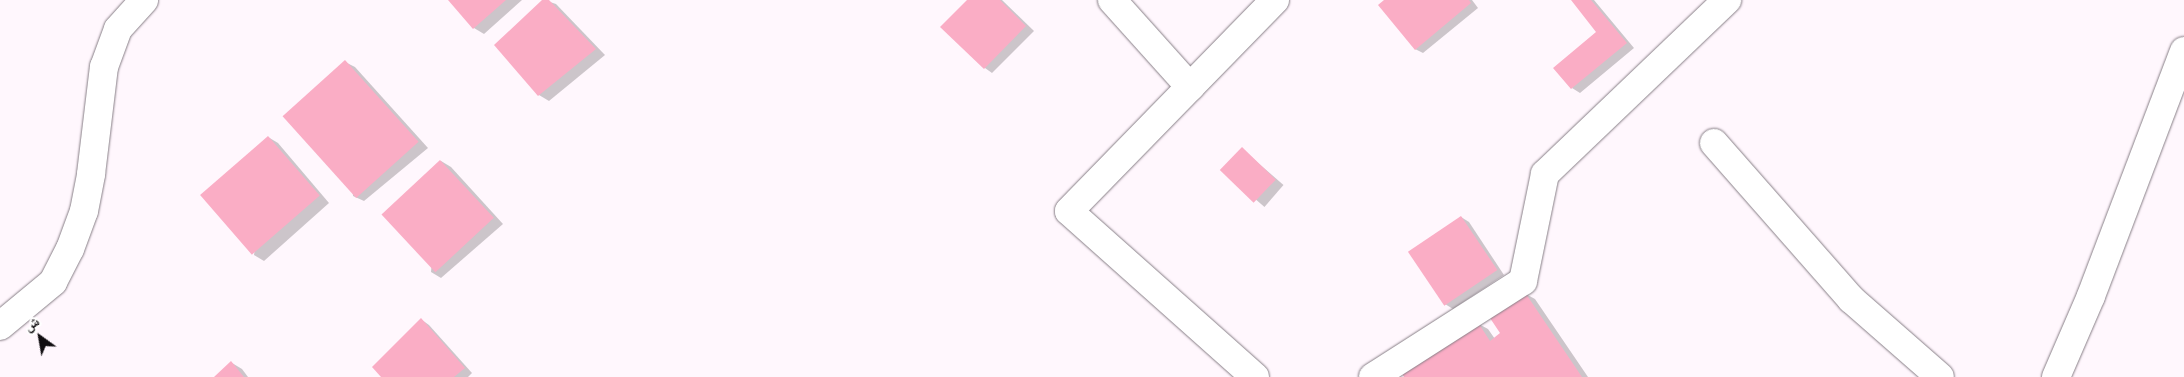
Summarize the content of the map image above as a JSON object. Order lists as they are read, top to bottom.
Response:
{
  "north": "top left"
}
